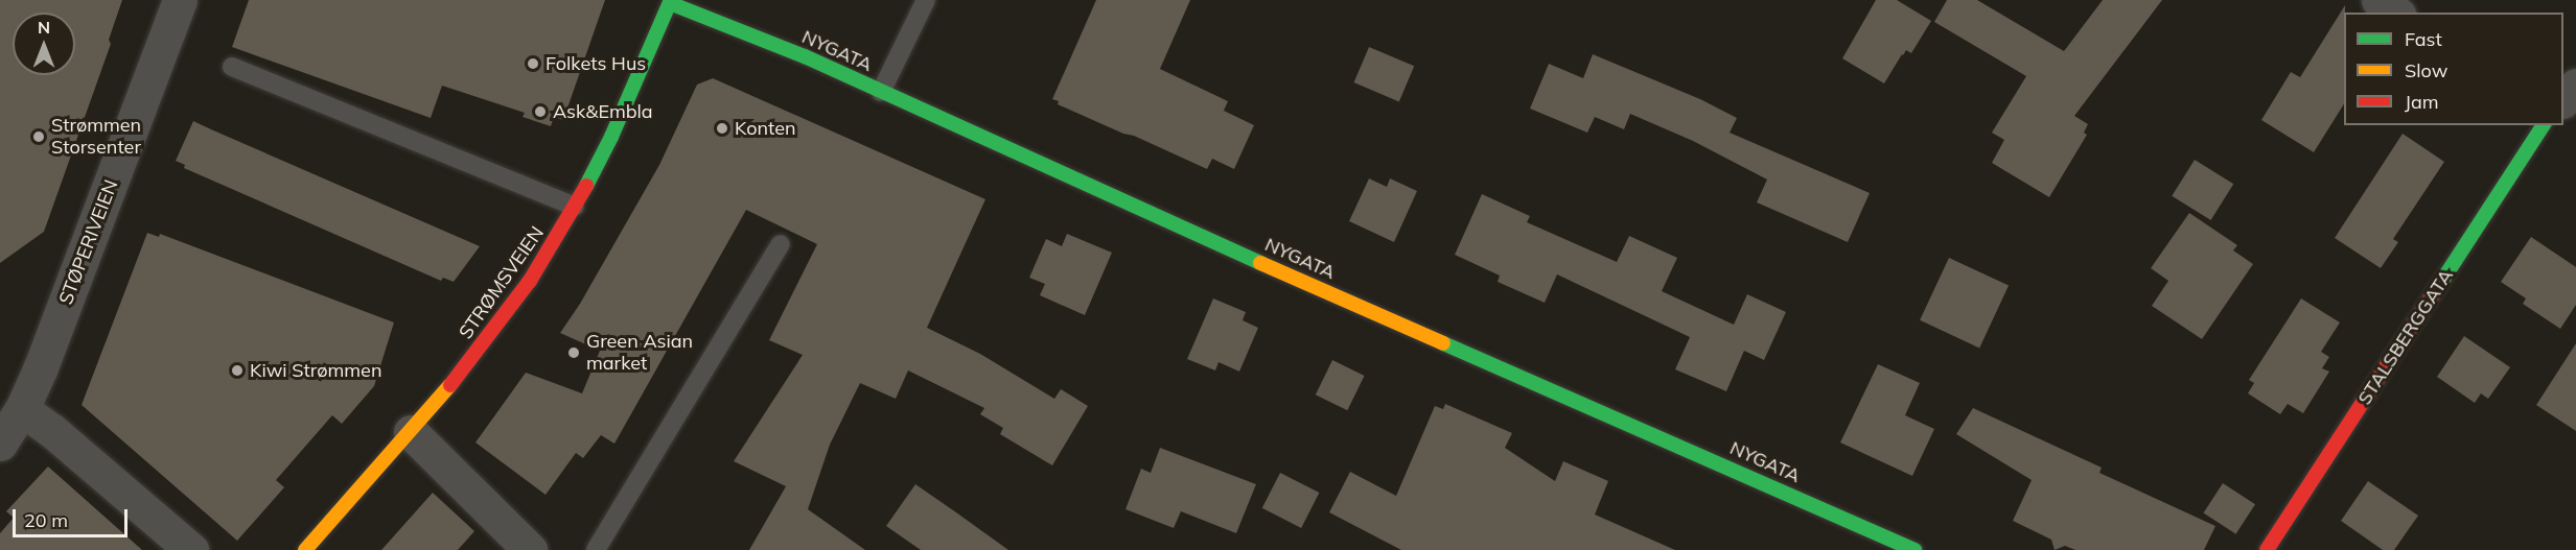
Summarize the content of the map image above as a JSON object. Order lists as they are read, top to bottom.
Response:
{
  "streets": {
    "main road": ["NYGATA", "STRØMSVEIEN", "STALSBERGGATA"],
    "street": ["STØPERIVEIEN"]
  },
  "crossings": [
    ["NYGATA", "STRØMSVEIEN"]
  ],
  "places": [
    "Folkets Hus",
    "Ask&Embla",
    "Konten",
    "Strømmen Storsenter",
    "Green Asian market",
    "Kiwi Strømmen"
  ],
  "legend": ["Fast", "Slow", "Jam"],
  "scale_bar": "20 m",
  "north": "top"
}
